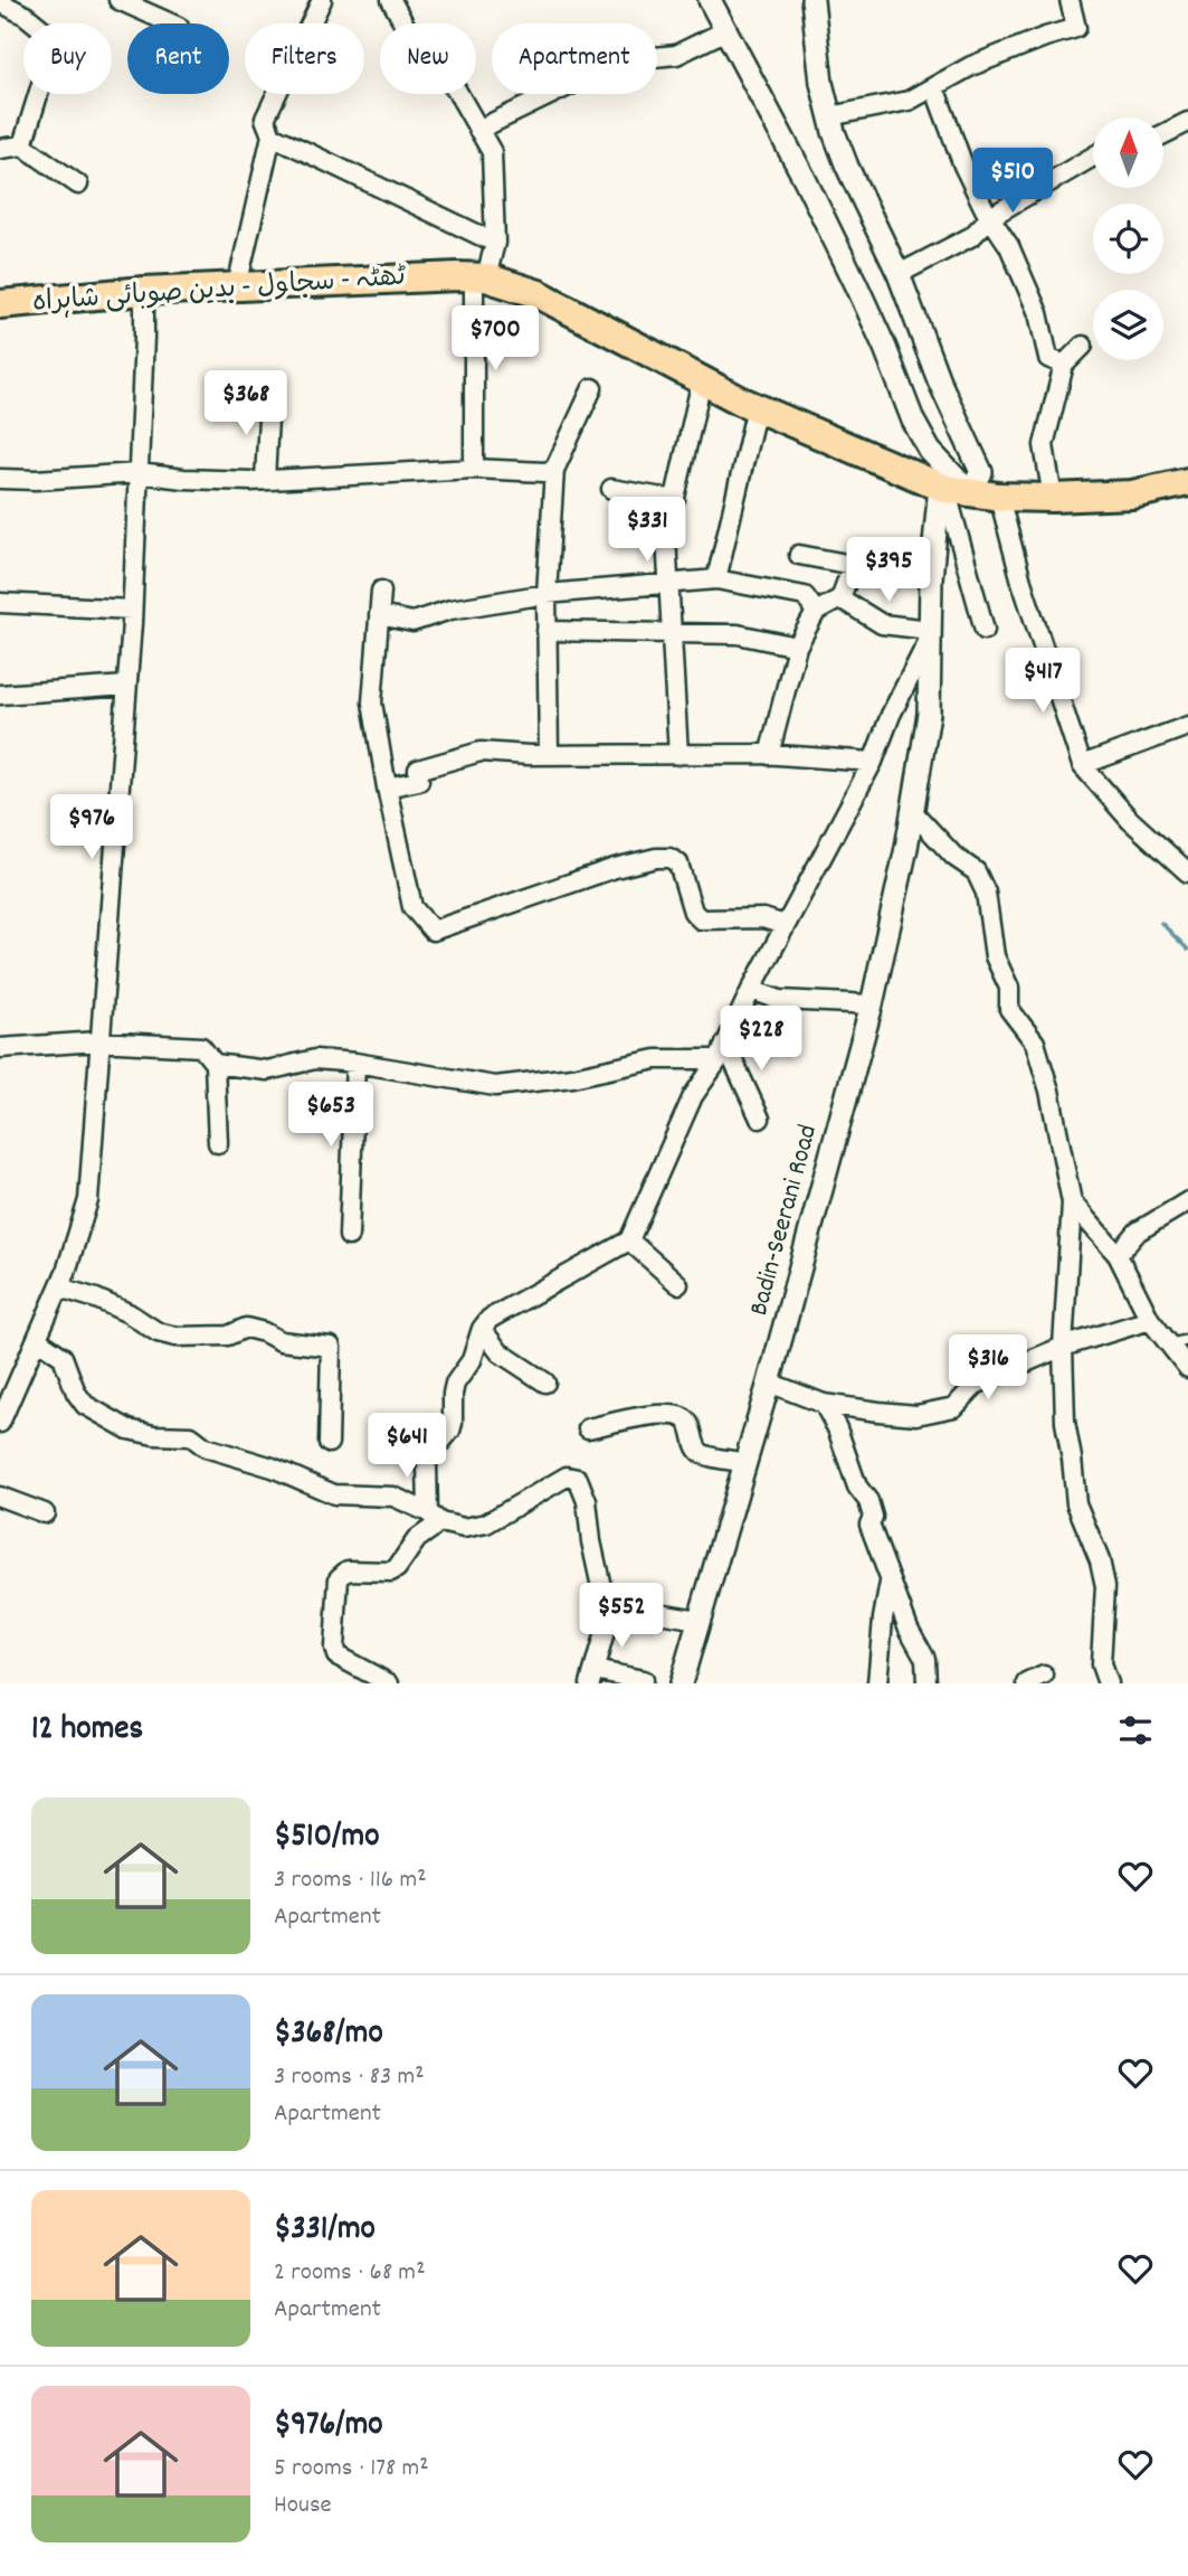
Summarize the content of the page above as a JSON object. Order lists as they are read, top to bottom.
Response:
{
  "streets": {
    "main road": ["ٹھٹہ - سجاول - بدین صوبائی شاہراہ"],
    "street": ["Badin-Seerani Road"]
  },
  "crossings": [
    ["ٹھٹہ - سجاول - بدین صوبائی شاہراہ", "Badin-Seerani Road"]
  ],
  "north": "top",
  "page": {
    "chip": [
      "Buy",
      "Rent",
      "Filters",
      "New",
      "Apartment"
    ],
    "price": [
      "$510",
      "$700",
      "$368",
      "$331",
      "$395",
      "$417",
      "$976",
      "$228",
      "$653",
      "$316",
      "$641",
      "$552"
    ],
    "heading": "12 homes",
    "list": [
      {
        "name": "$510/mo",
        "note": "3 rooms · 116 m² · Apartment"
      },
      {
        "name": "$368/mo",
        "note": "3 rooms · 83 m² · Apartment"
      },
      {
        "name": "$331/mo",
        "note": "2 rooms · 68 m² · Apartment"
      },
      {
        "name": "$976/mo",
        "note": "5 rooms · 178 m² · House"
      }
    ]
  }
}
